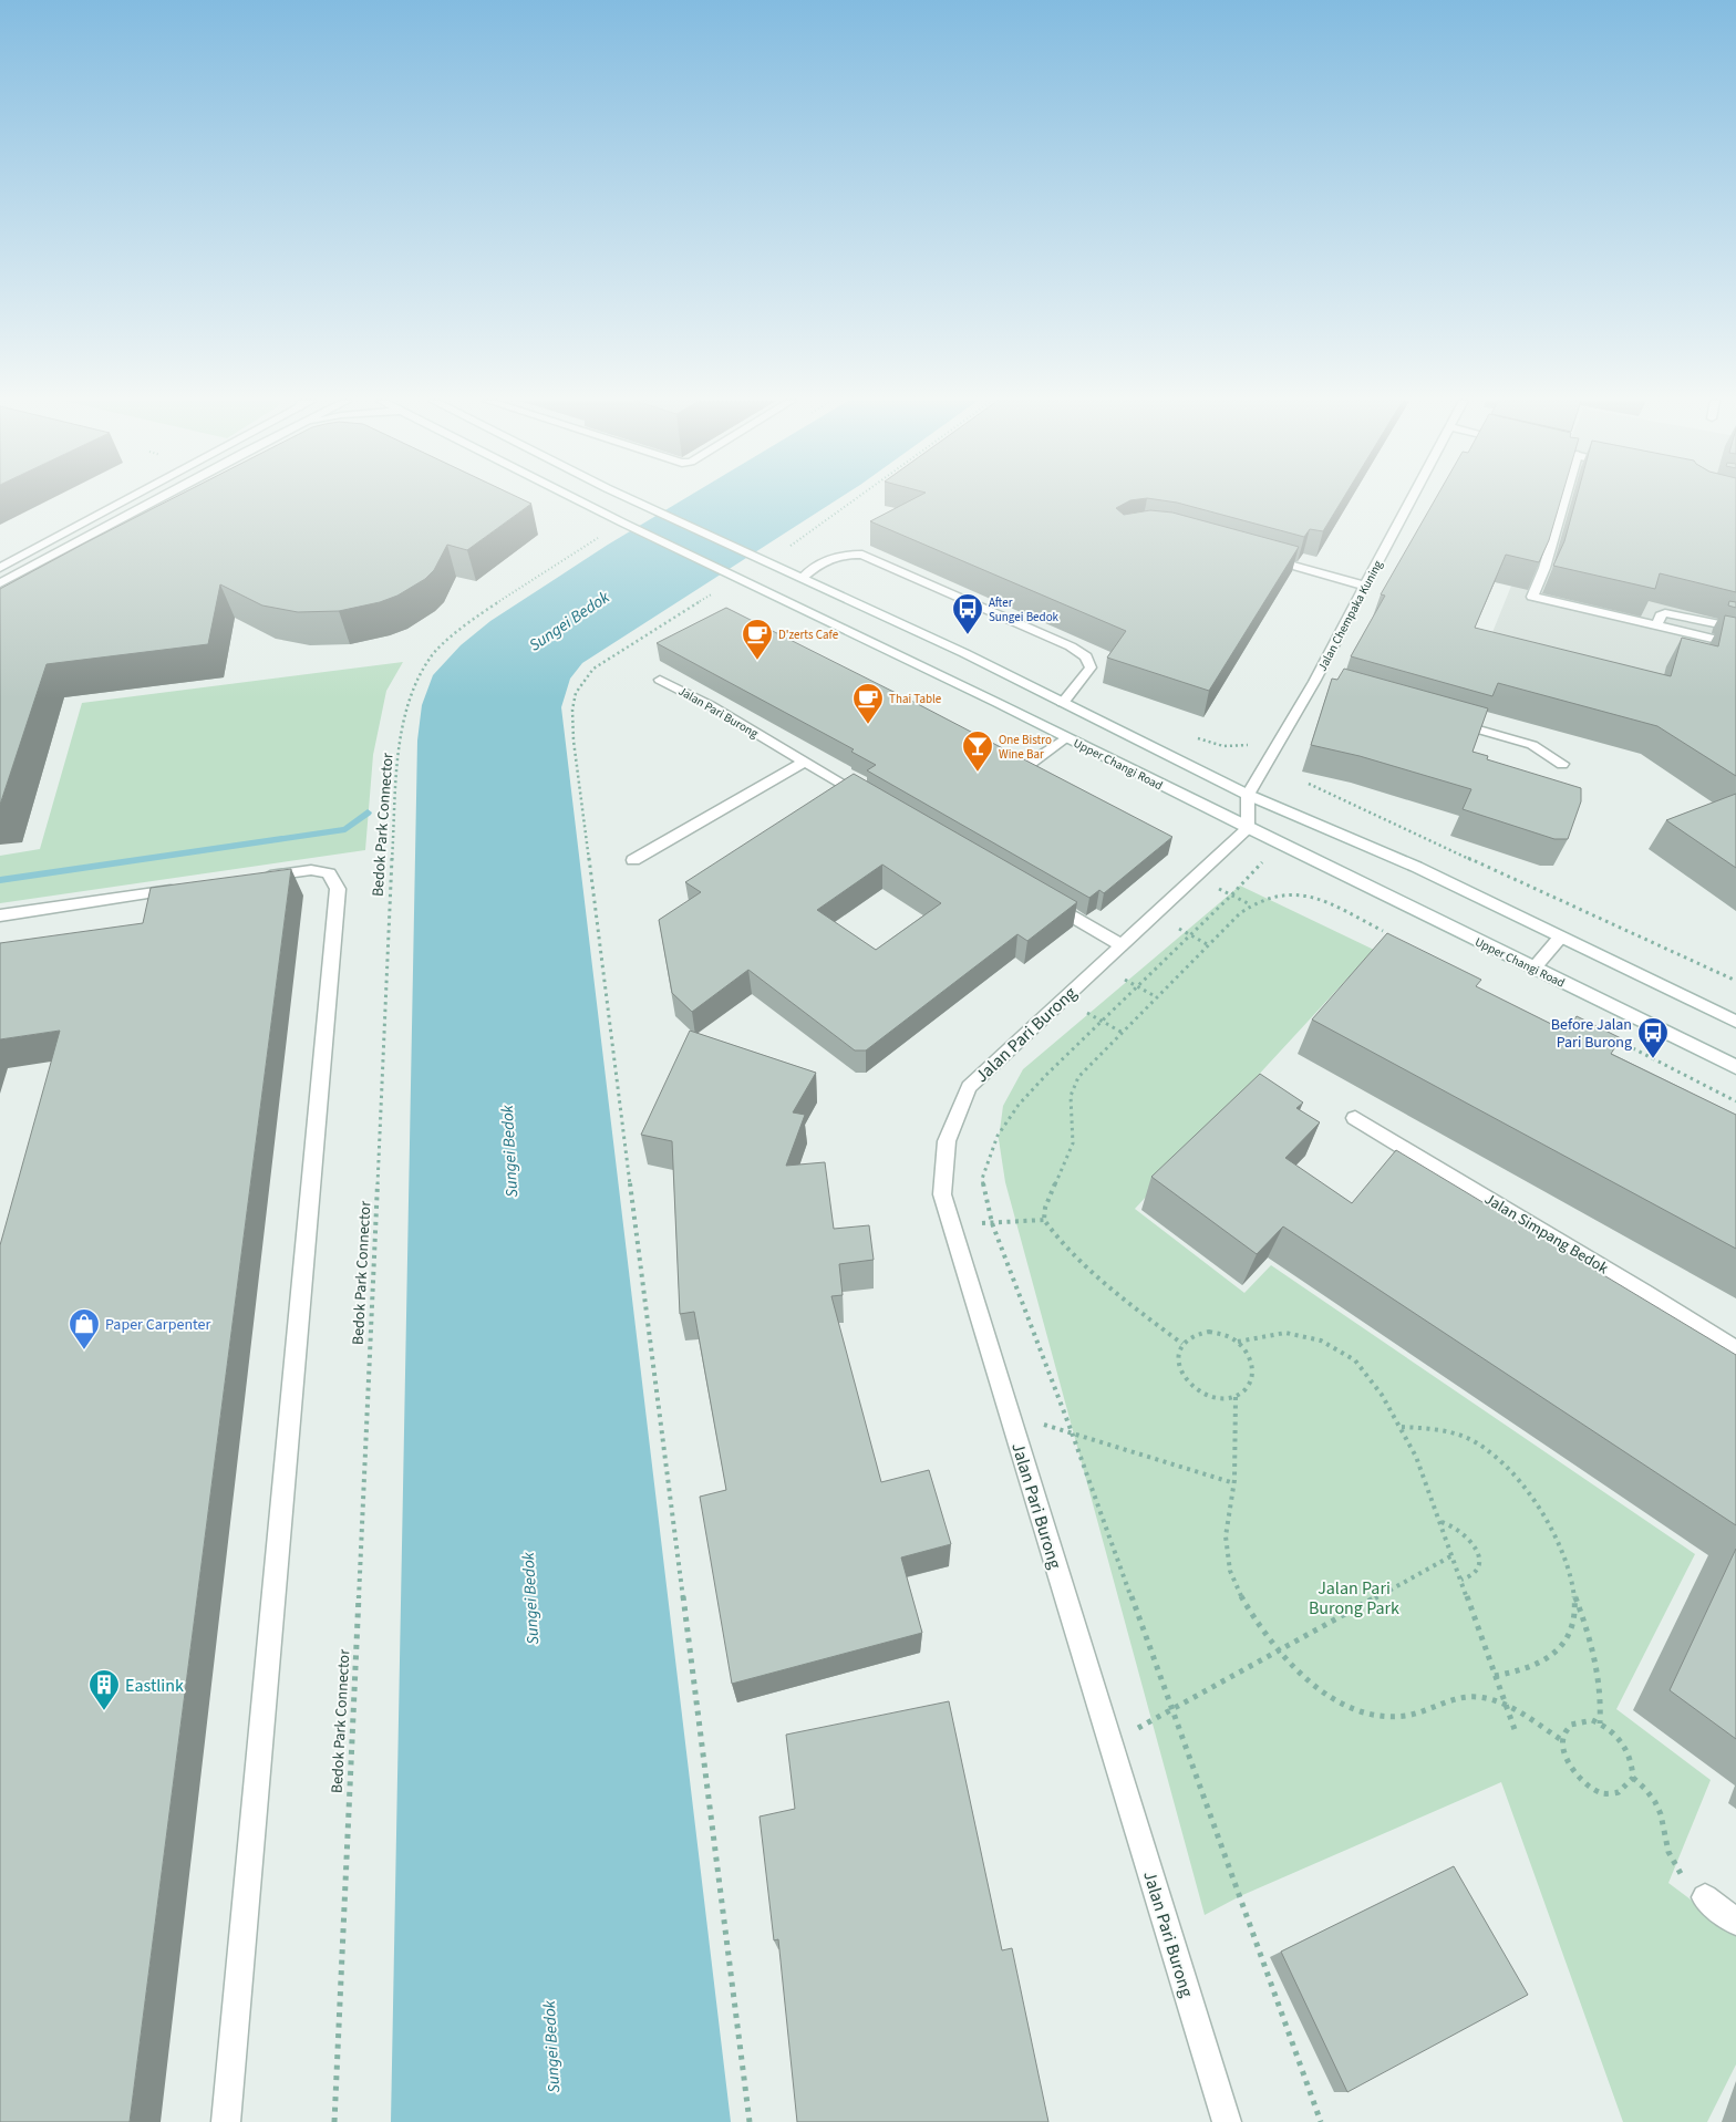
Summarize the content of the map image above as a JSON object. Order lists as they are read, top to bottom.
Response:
{
  "streets": {
    "street": [
      "Jalan Chempaka Kuning",
      "Jalan Pari Burong",
      "Upper Changi Road",
      "Jalan Simpang Bedok"
    ],
    "path": ["Bedok Park Connector"]
  },
  "crossings": [
    ["Jalan Chempaka Kuning", "Upper Changi Road"],
    ["Jalan Pari Burong", "Upper Changi Road"]
  ],
  "water": ["Sungei Bedok"],
  "parks": ["Jalan Pari Burong Park"],
  "places": {
    "bus stop": ["After Sungei Bedok", "Before Jalan Pari Burong"],
    "cafe": ["D'zerts Cafe", "Thai Table"],
    "bar": ["One Bistro Wine Bar"],
    "shop": ["Paper Carpenter"],
    "building": ["Eastlink"]
  }
}
